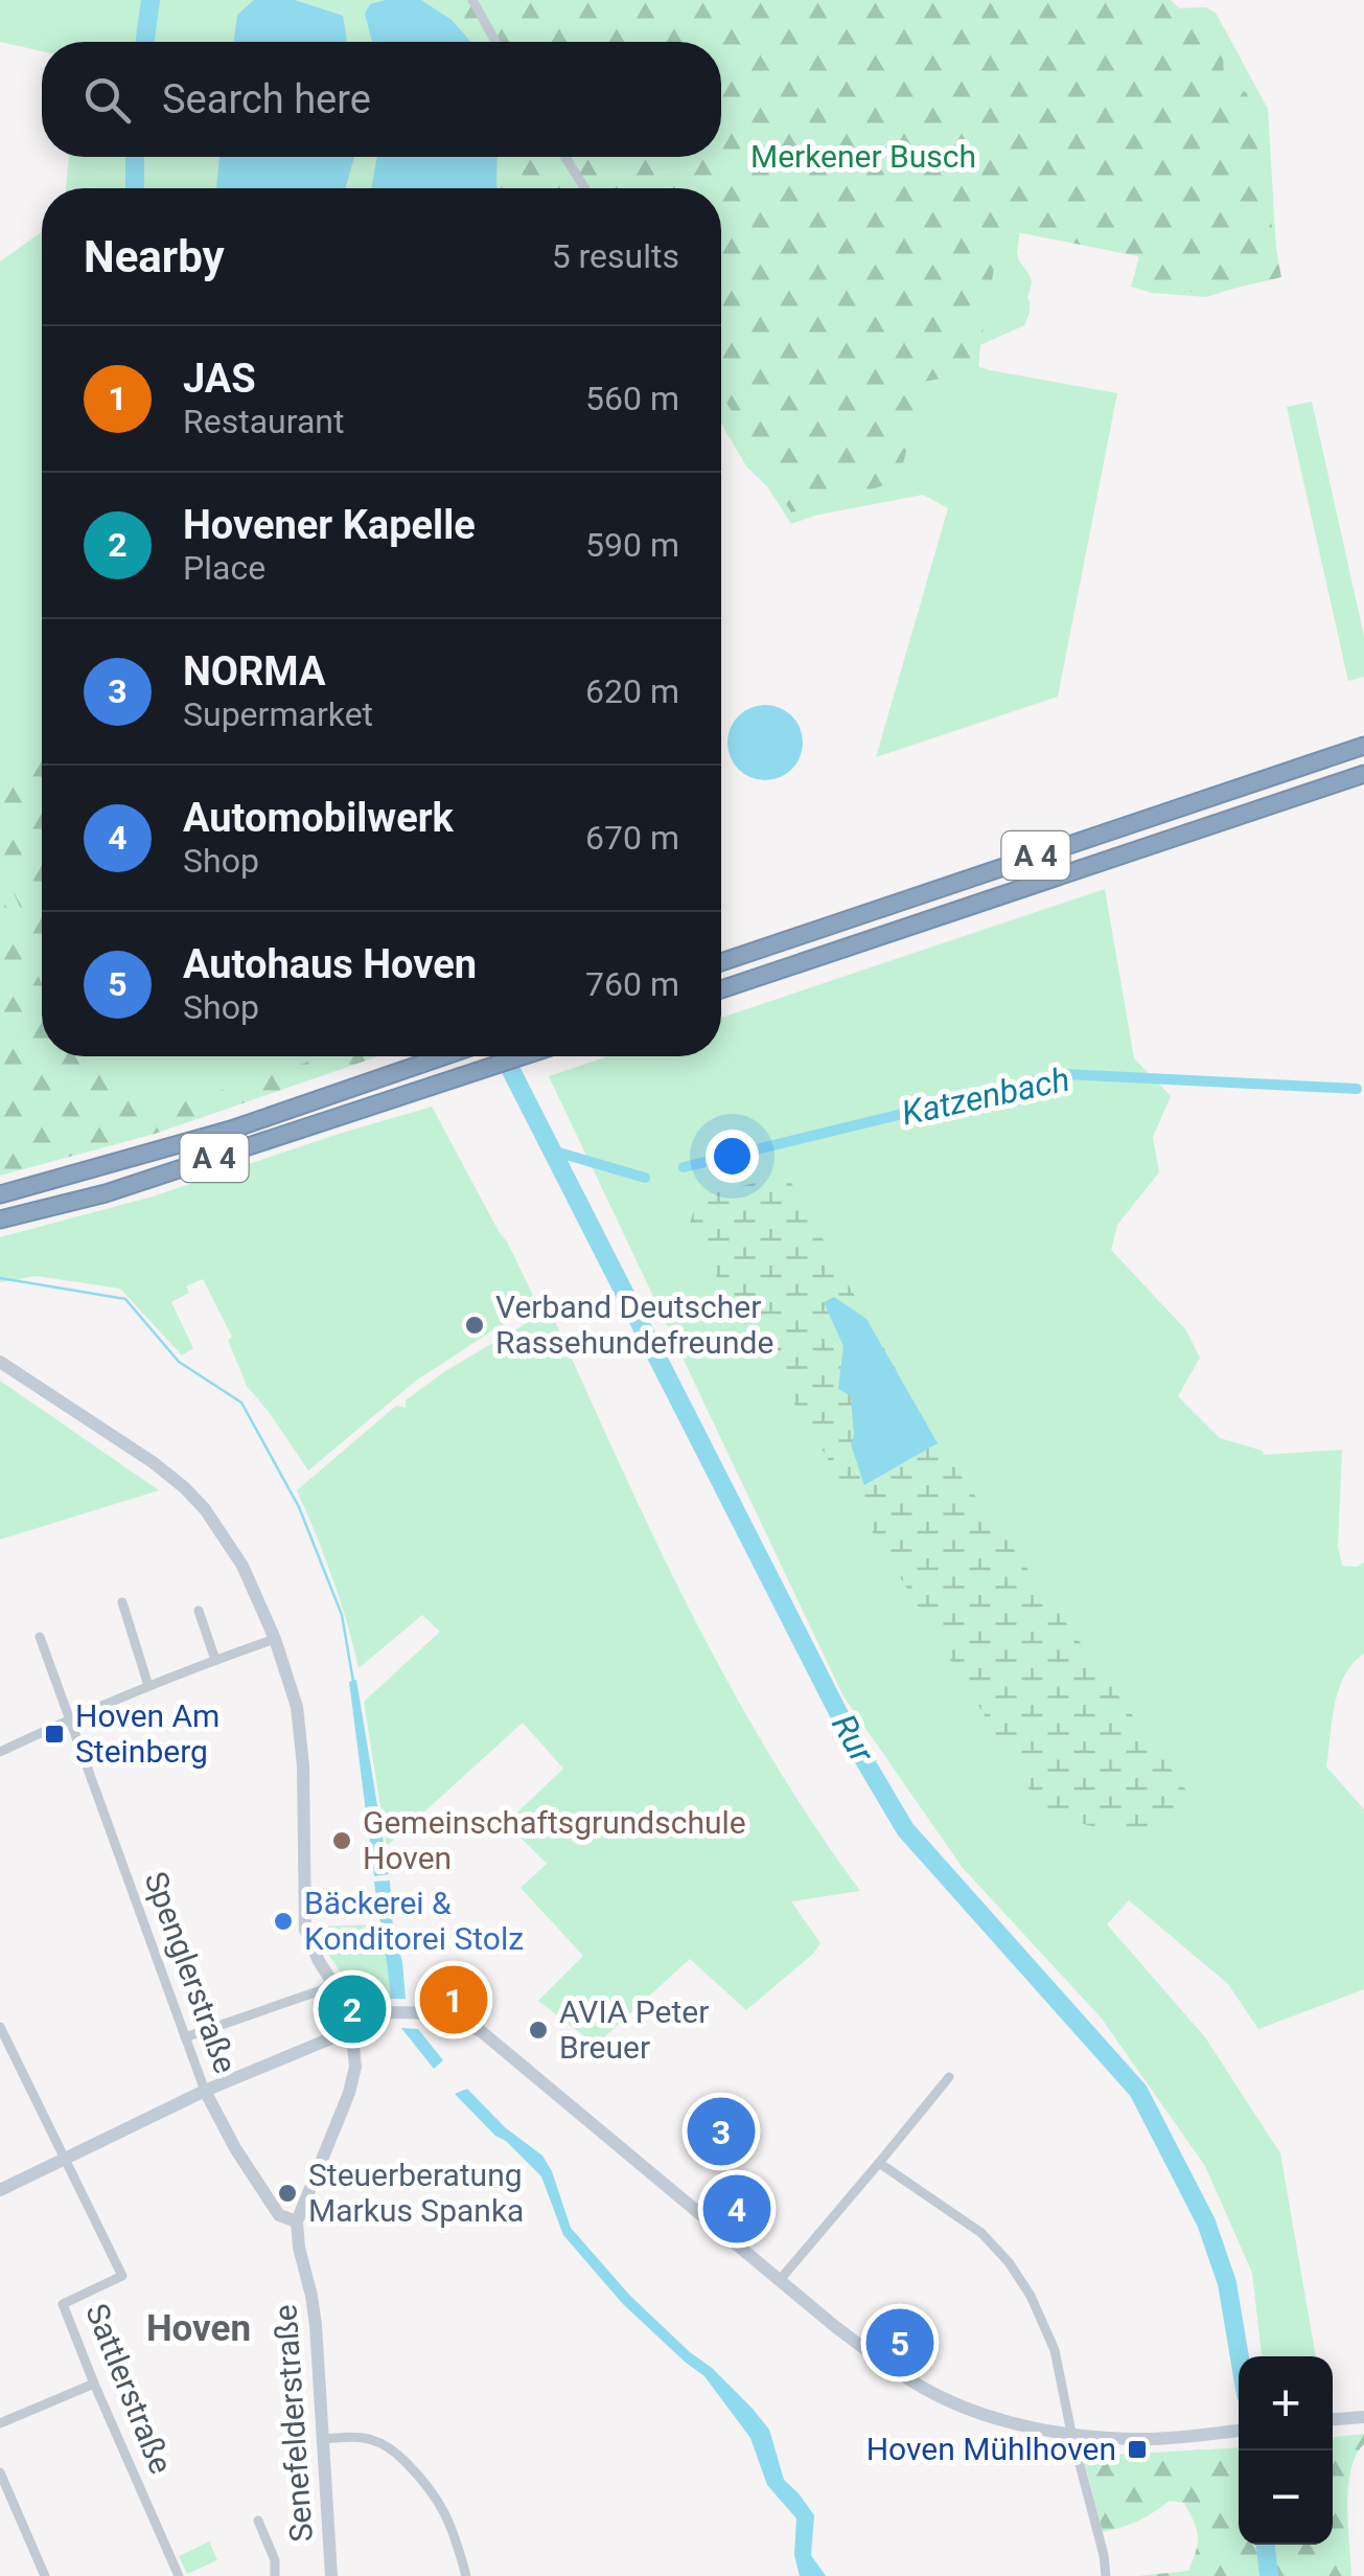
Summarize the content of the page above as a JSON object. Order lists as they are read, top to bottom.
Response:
{
  "streets": {
    "highway": ["A 4"],
    "main road": ["Spenglerstraße", "Senefelderstraße"],
    "street": ["Sattlerstraße"]
  },
  "crossings": [
    ["Spenglerstraße", "Senefelderstraße"]
  ],
  "districts": ["Hoven"],
  "water": ["Katzenbach", "Rur"],
  "parks": ["Merkener Busch"],
  "places": {
    "other": [
      "Verband Deutscher Rassehundefreunde",
      "Gemeinschaftsgrundschule Hoven",
      "Bäckerei & Konditorei Stolz",
      "AVIA Peter Breuer",
      "Steuerberatung Markus Spanka"
    ],
    "transit": ["Hoven Am Steinberg", "Hoven Mühlhoven"]
  },
  "page": {
    "search": "Search here",
    "heading": ["Nearby", "5 results"],
    "list": [
      {
        "mark": "1",
        "name": "JAS",
        "note": "Restaurant",
        "value": "560 m"
      },
      {
        "mark": "2",
        "name": "Hovener Kapelle",
        "note": "Place",
        "value": "590 m"
      },
      {
        "mark": "3",
        "name": "NORMA",
        "note": "Supermarket",
        "value": "620 m"
      },
      {
        "mark": "4",
        "name": "Automobilwerk",
        "note": "Shop",
        "value": "670 m"
      },
      {
        "mark": "5",
        "name": "Autohaus Hoven",
        "note": "Shop",
        "value": "760 m"
      }
    ],
    "pins": [
      "1",
      "2",
      "3",
      "4",
      "5"
    ],
    "map_buttons": ["+", "−"]
  }
}
